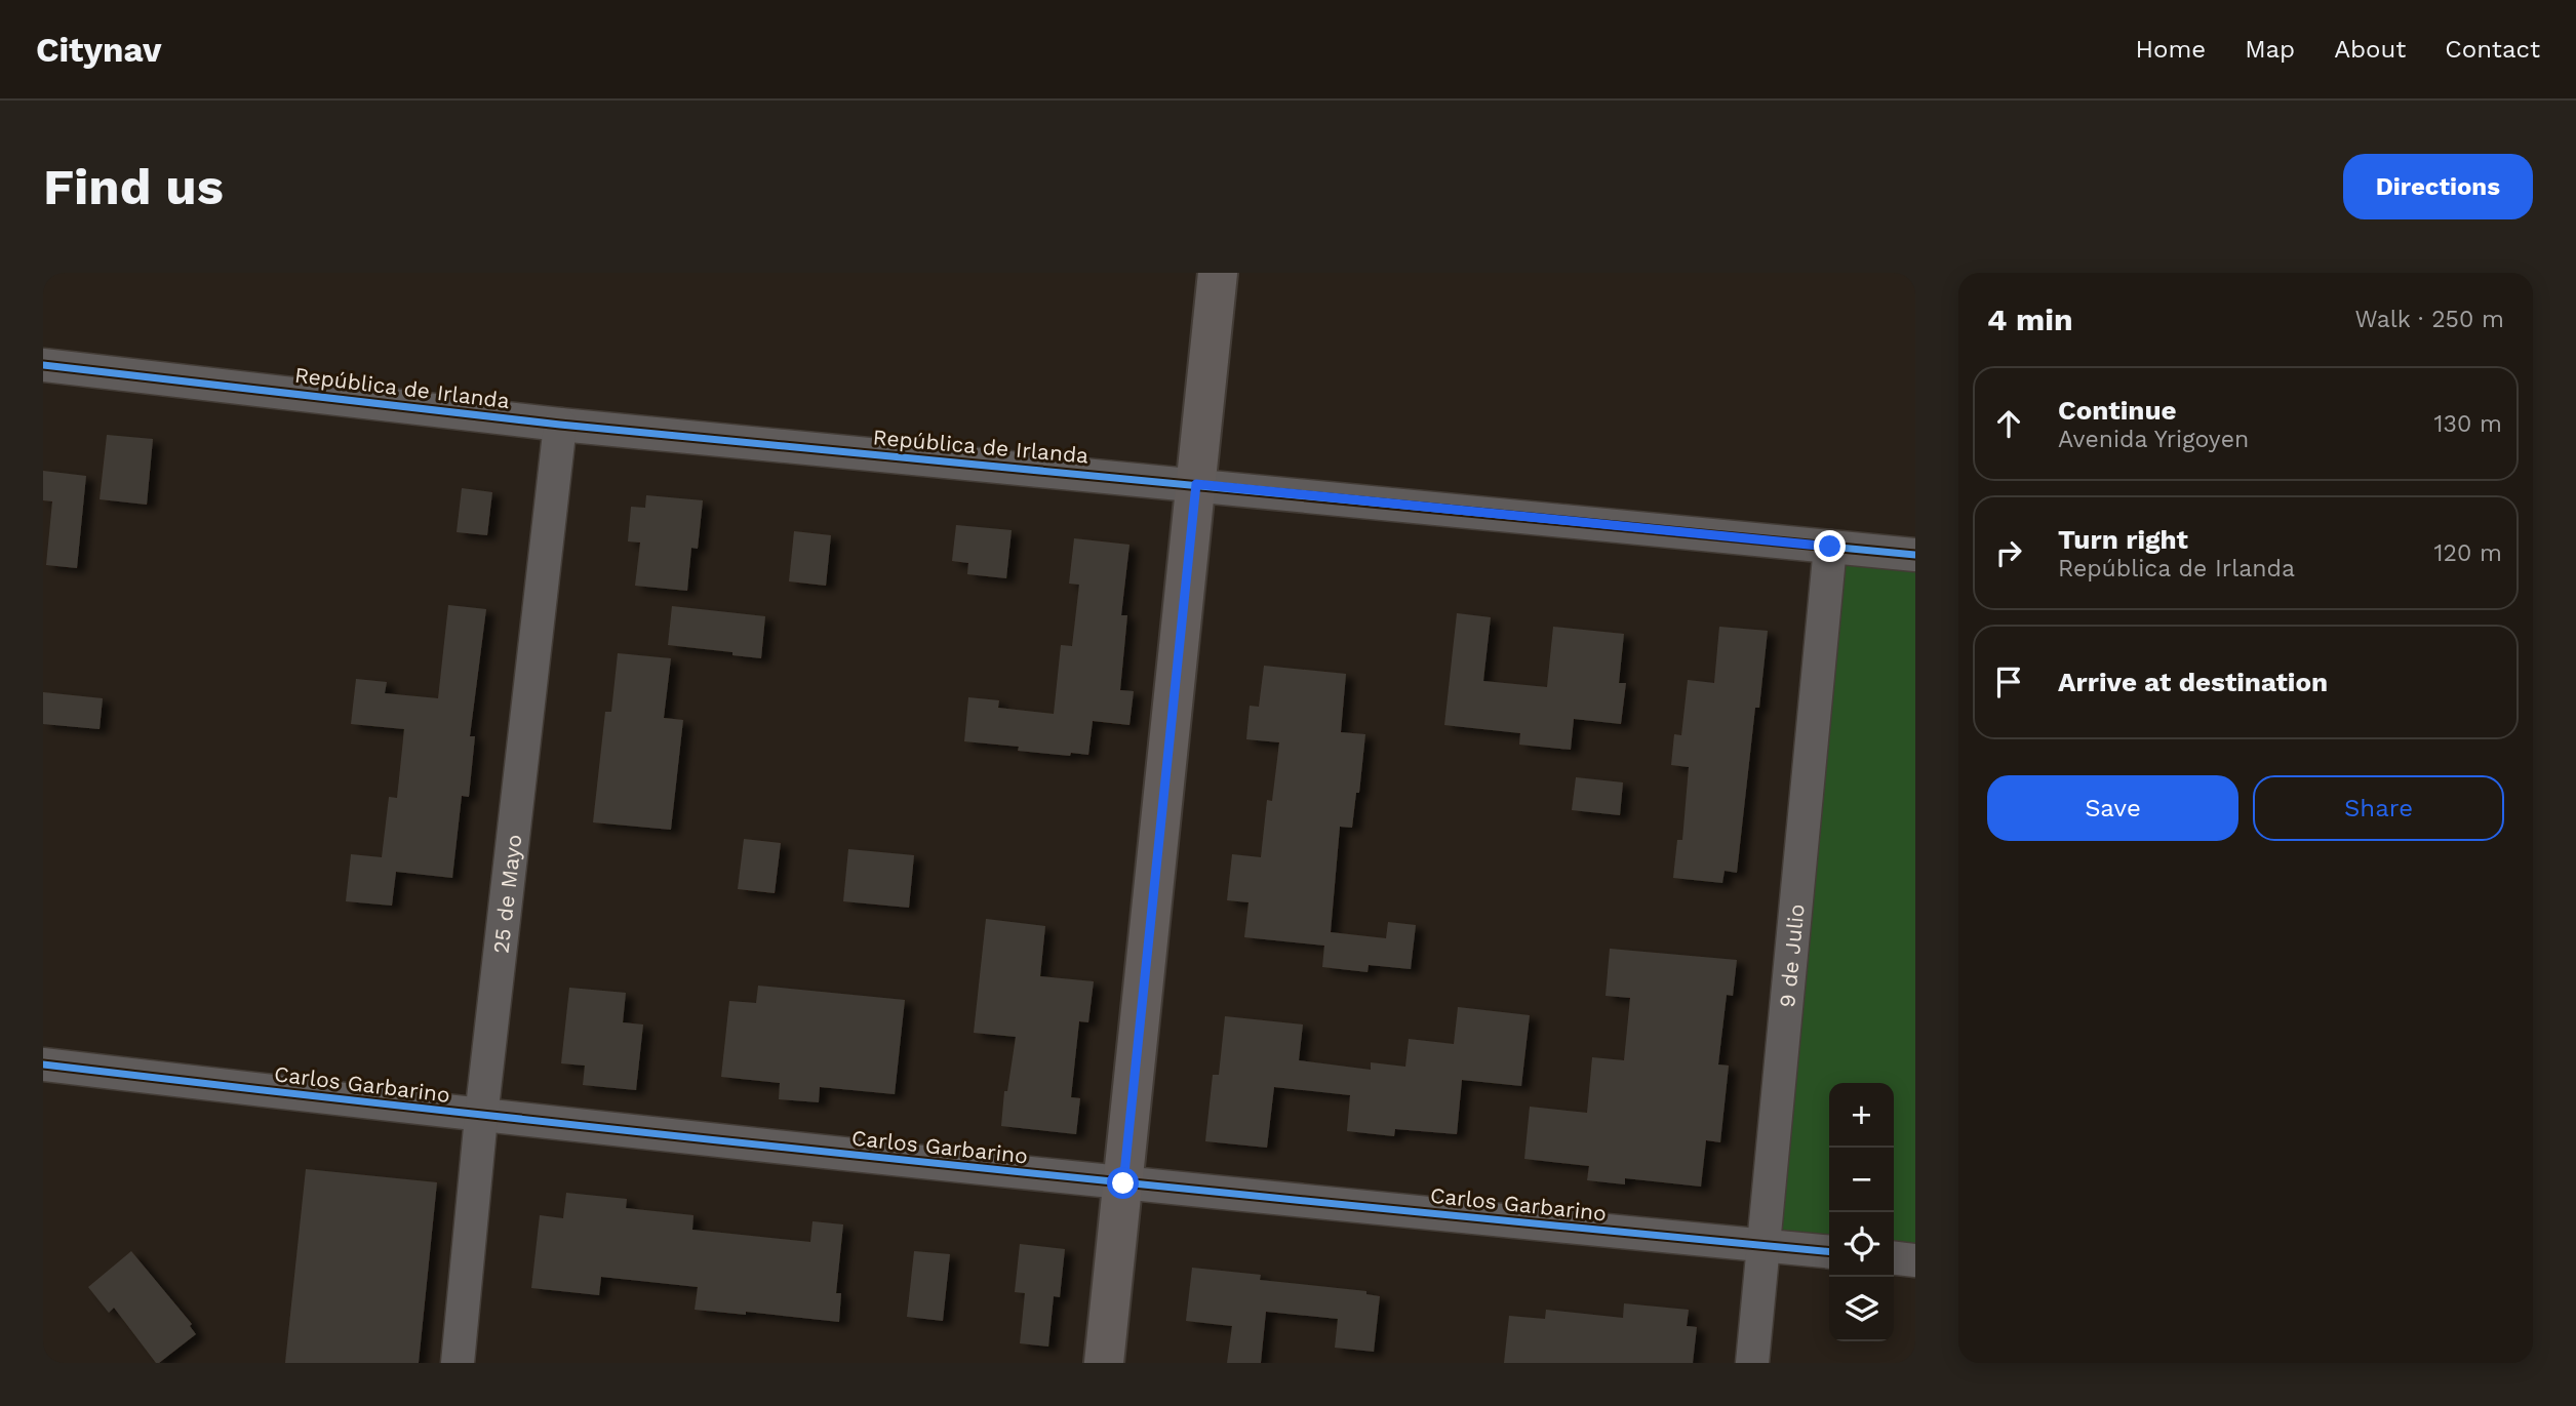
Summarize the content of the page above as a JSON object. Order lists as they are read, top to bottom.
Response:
{
  "streets": {
    "street": [
      "República de Irlanda",
      "25 de Mayo",
      "9 de Julio",
      "Carlos Garbarino"
    ]
  },
  "crossings": [
    ["República de Irlanda", "25 de Mayo"],
    ["República de Irlanda", "9 de Julio"],
    ["25 de Mayo", "Carlos Garbarino"],
    ["9 de Julio", "Carlos Garbarino"]
  ],
  "page": {
    "header": "Citynav",
    "nav": [
      "Home",
      "Map",
      "About",
      "Contact"
    ],
    "buttons": [
      "Directions",
      ["Save", "Share"]
    ],
    "title": "Find us",
    "heading": ["4 min", "Walk · 250 m"],
    "list": [
      ["Continue", "Avenida Yrigoyen", "130 m"],
      ["Turn right", "República de Irlanda", "120 m"],
      "Arrive at destination"
    ],
    "map_buttons": ["+", "−"]
  }
}
